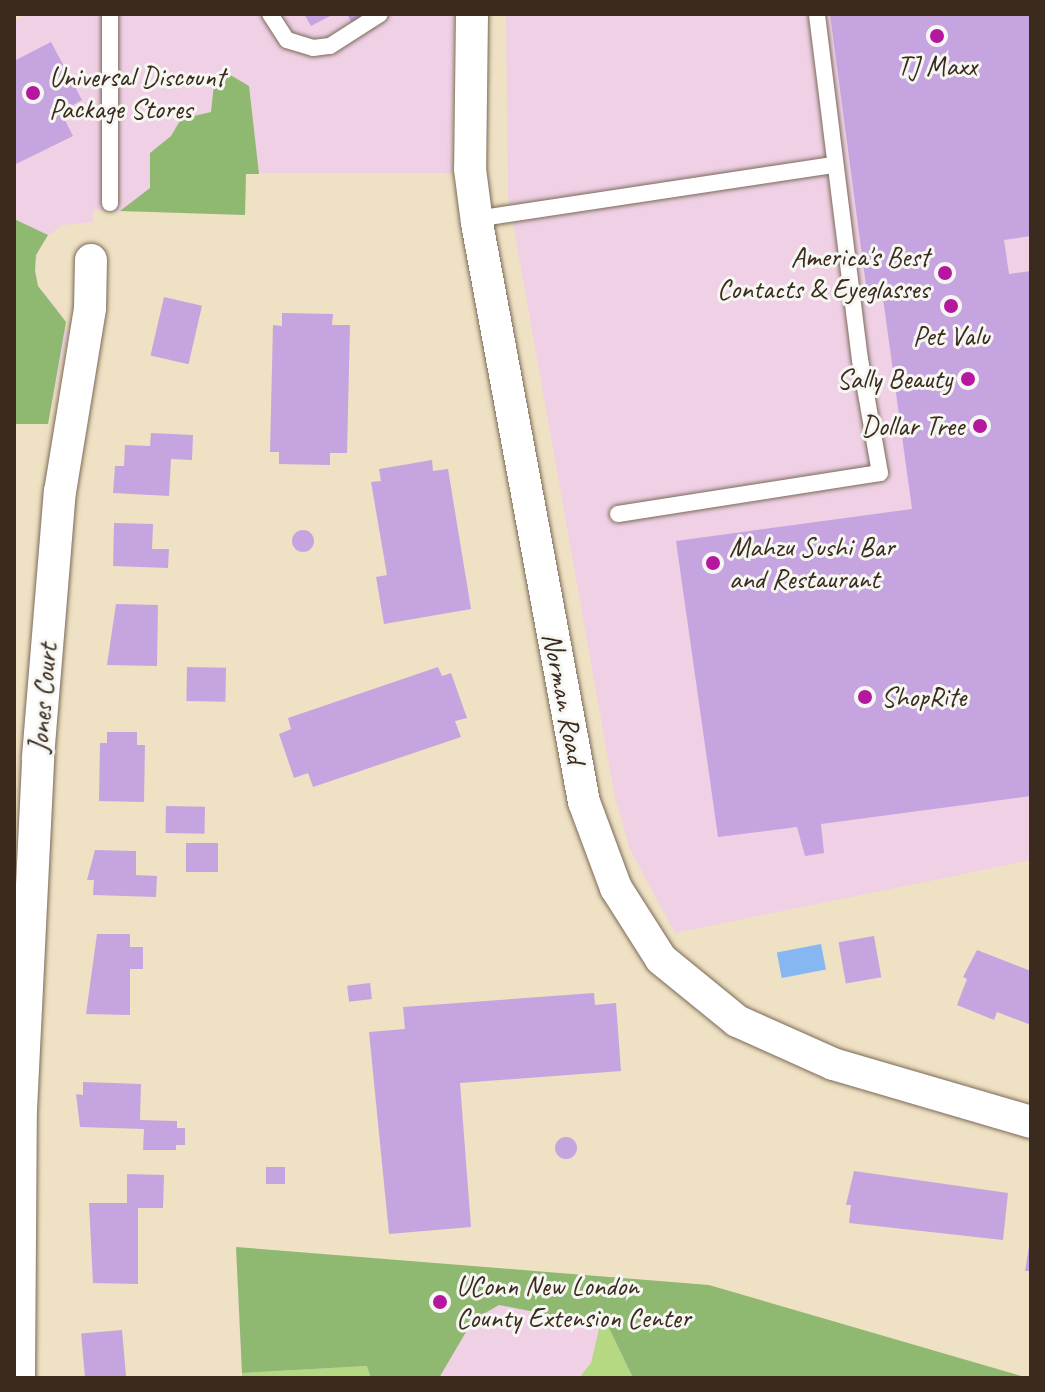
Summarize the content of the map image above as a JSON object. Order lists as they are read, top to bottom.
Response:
{
  "streets": {
    "street": ["Jones Court", "Norman Road"]
  },
  "places": [
    "TJ Maxx",
    "Universal Discount Package Stores",
    "America's Best Contacts & Eyeglasses",
    "Pet Valu",
    "Sally Beauty",
    "Dollar Tree",
    "Mahzu Sushi Bar and Restaurant",
    "ShopRite",
    "UConn New London County Extension Center"
  ]
}
